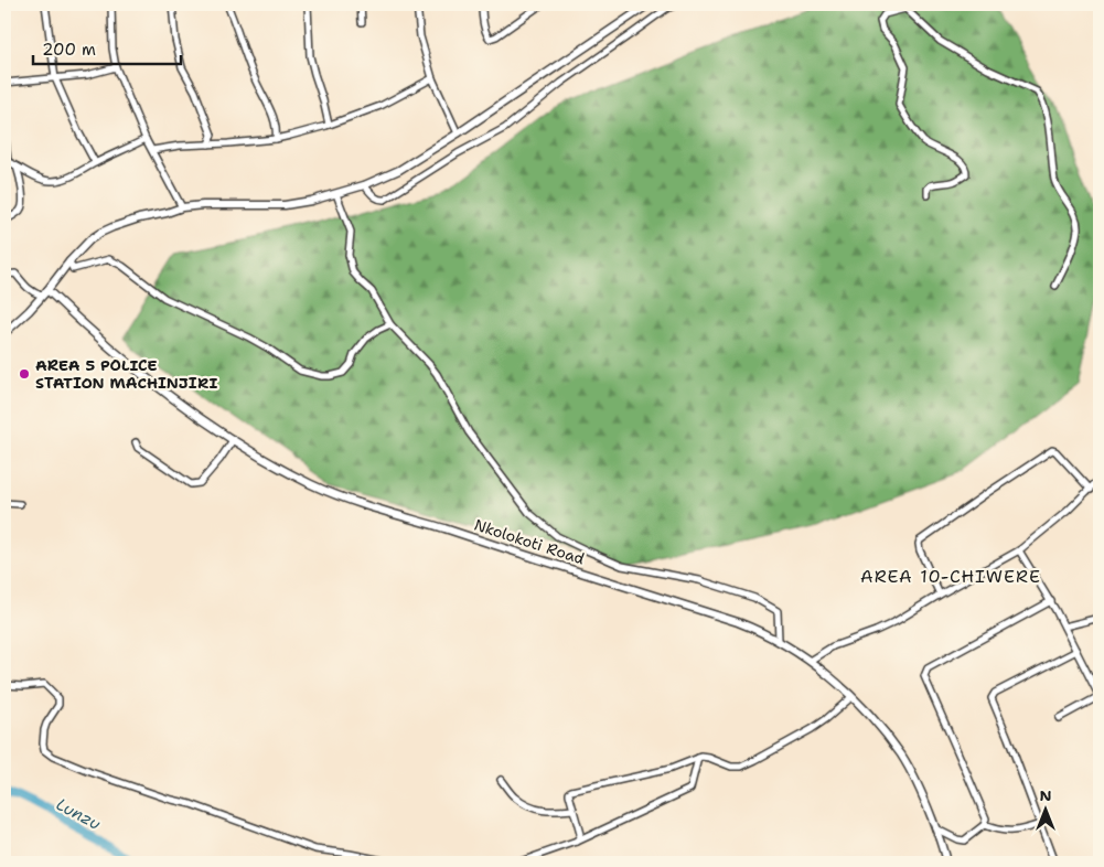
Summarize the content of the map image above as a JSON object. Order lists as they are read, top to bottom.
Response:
{
  "streets": {
    "main road": ["Nkolokoti Road"]
  },
  "districts": ["AREA 10-CHIWERE"],
  "water": ["Lunzu"],
  "places": ["AREA 5 POLICE STATION MACHINJIRI"],
  "scale_bar": "200 m",
  "north": "top"
}
